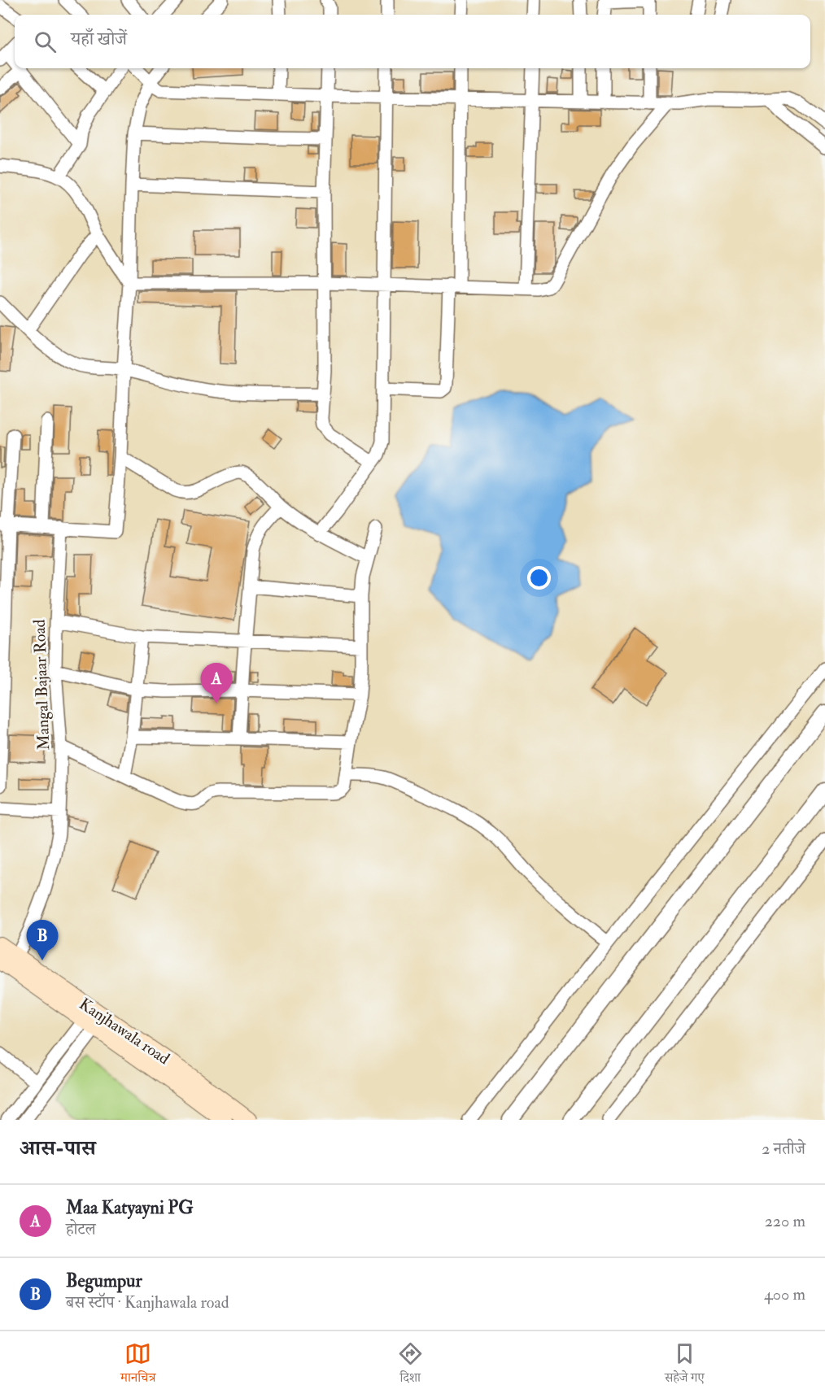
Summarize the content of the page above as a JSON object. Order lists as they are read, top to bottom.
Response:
{
  "streets": {
    "main road": ["Kanjhawala road"],
    "street": ["Mangal Bajaar Road"]
  },
  "crossings": [
    ["Mangal Bajaar Road", "Kanjhawala road"]
  ],
  "page": {
    "search": "यहाँ खोजें",
    "pins": ["A", "B"],
    "heading": ["आस-पास", "2 नतीजे"],
    "list": [
      {
        "mark": "A",
        "name": "Maa Katyayni PG",
        "note": "होटल",
        "value": "220 m"
      },
      {
        "mark": "B",
        "name": "Begumpur",
        "note": "बस स्टॉप · Kanjhawala road",
        "value": "400 m"
      }
    ],
    "nav": ["मानचित्र", "दिशा", "सहेजे गए"]
  }
}
